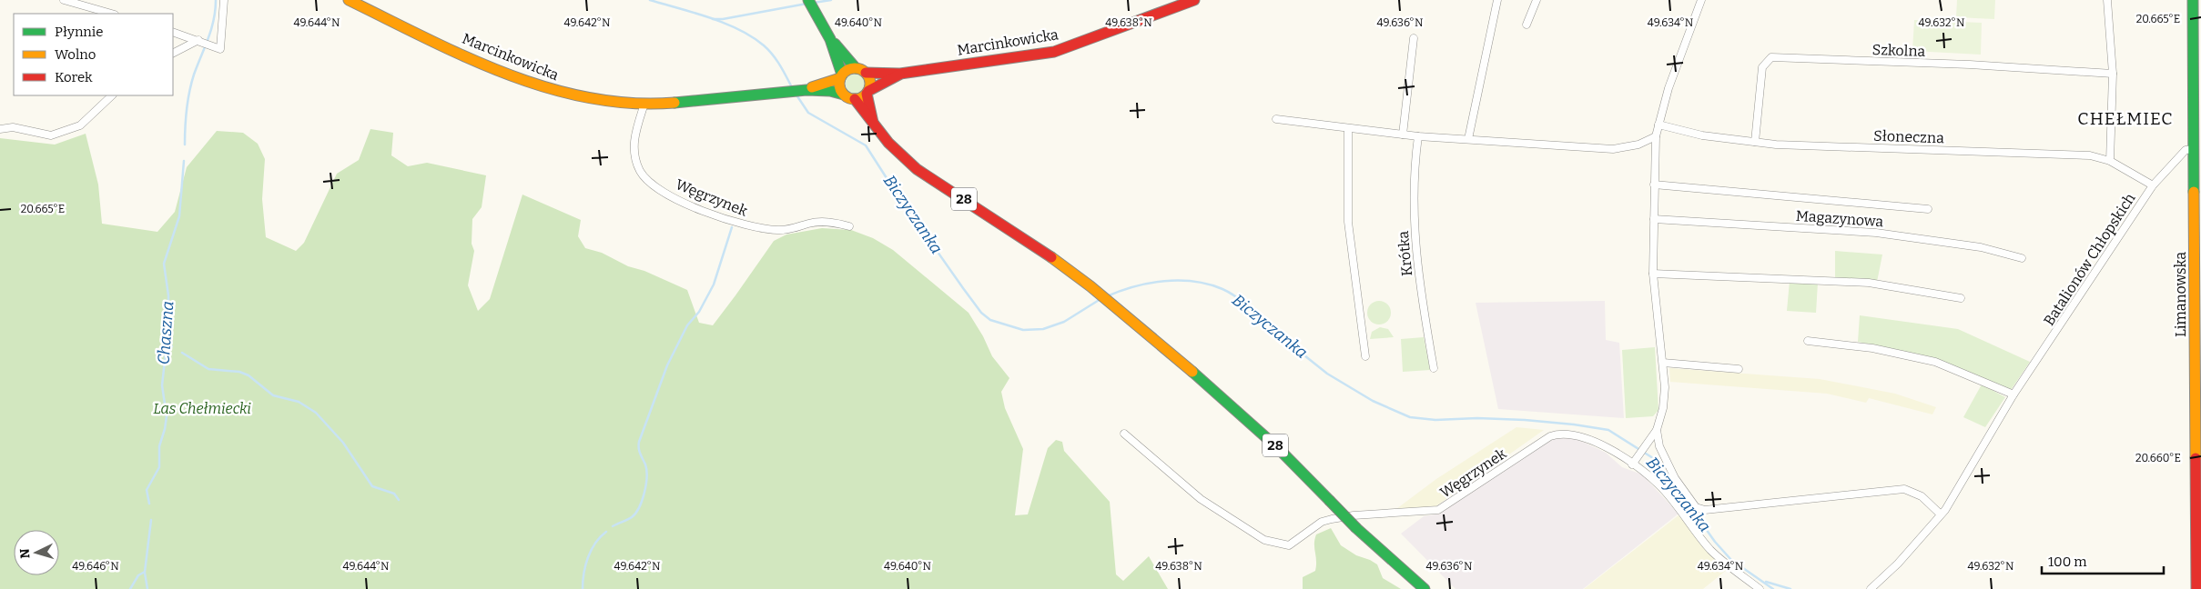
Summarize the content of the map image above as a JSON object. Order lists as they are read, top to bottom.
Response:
{
  "streets": {
    "main road": ["Marcinkowicka", "28", "Limanowska"],
    "street": [
      "Szkolna",
      "Słoneczna",
      "Węgrzynek",
      "Magazynowa",
      "Krótka",
      "Batalionów Chłopskich"
    ]
  },
  "crossings": [
    ["Marcinkowicka", "Węgrzynek"],
    ["Marcinkowicka", "28"],
    ["Szkolna", "Słoneczna"],
    ["Słoneczna", "Batalionów Chłopskich"],
    ["Batalionów Chłopskich", "Limanowska"]
  ],
  "districts": ["CHEŁMIEC"],
  "water": ["Biczyczanka", "Chaszna"],
  "parks": ["Las Chełmiecki"],
  "legend": ["Płynnie", "Wolno", "Korek"],
  "scale_bar": "100 m",
  "north": "left",
  "coordinates": [
    "20.665°E",
    "49.644°N",
    "49.642°N",
    "49.640°N",
    "49.638°N",
    "49.636°N",
    "49.634°N",
    "49.632°N",
    "20.660°E",
    "49.646°N"
  ]
}
